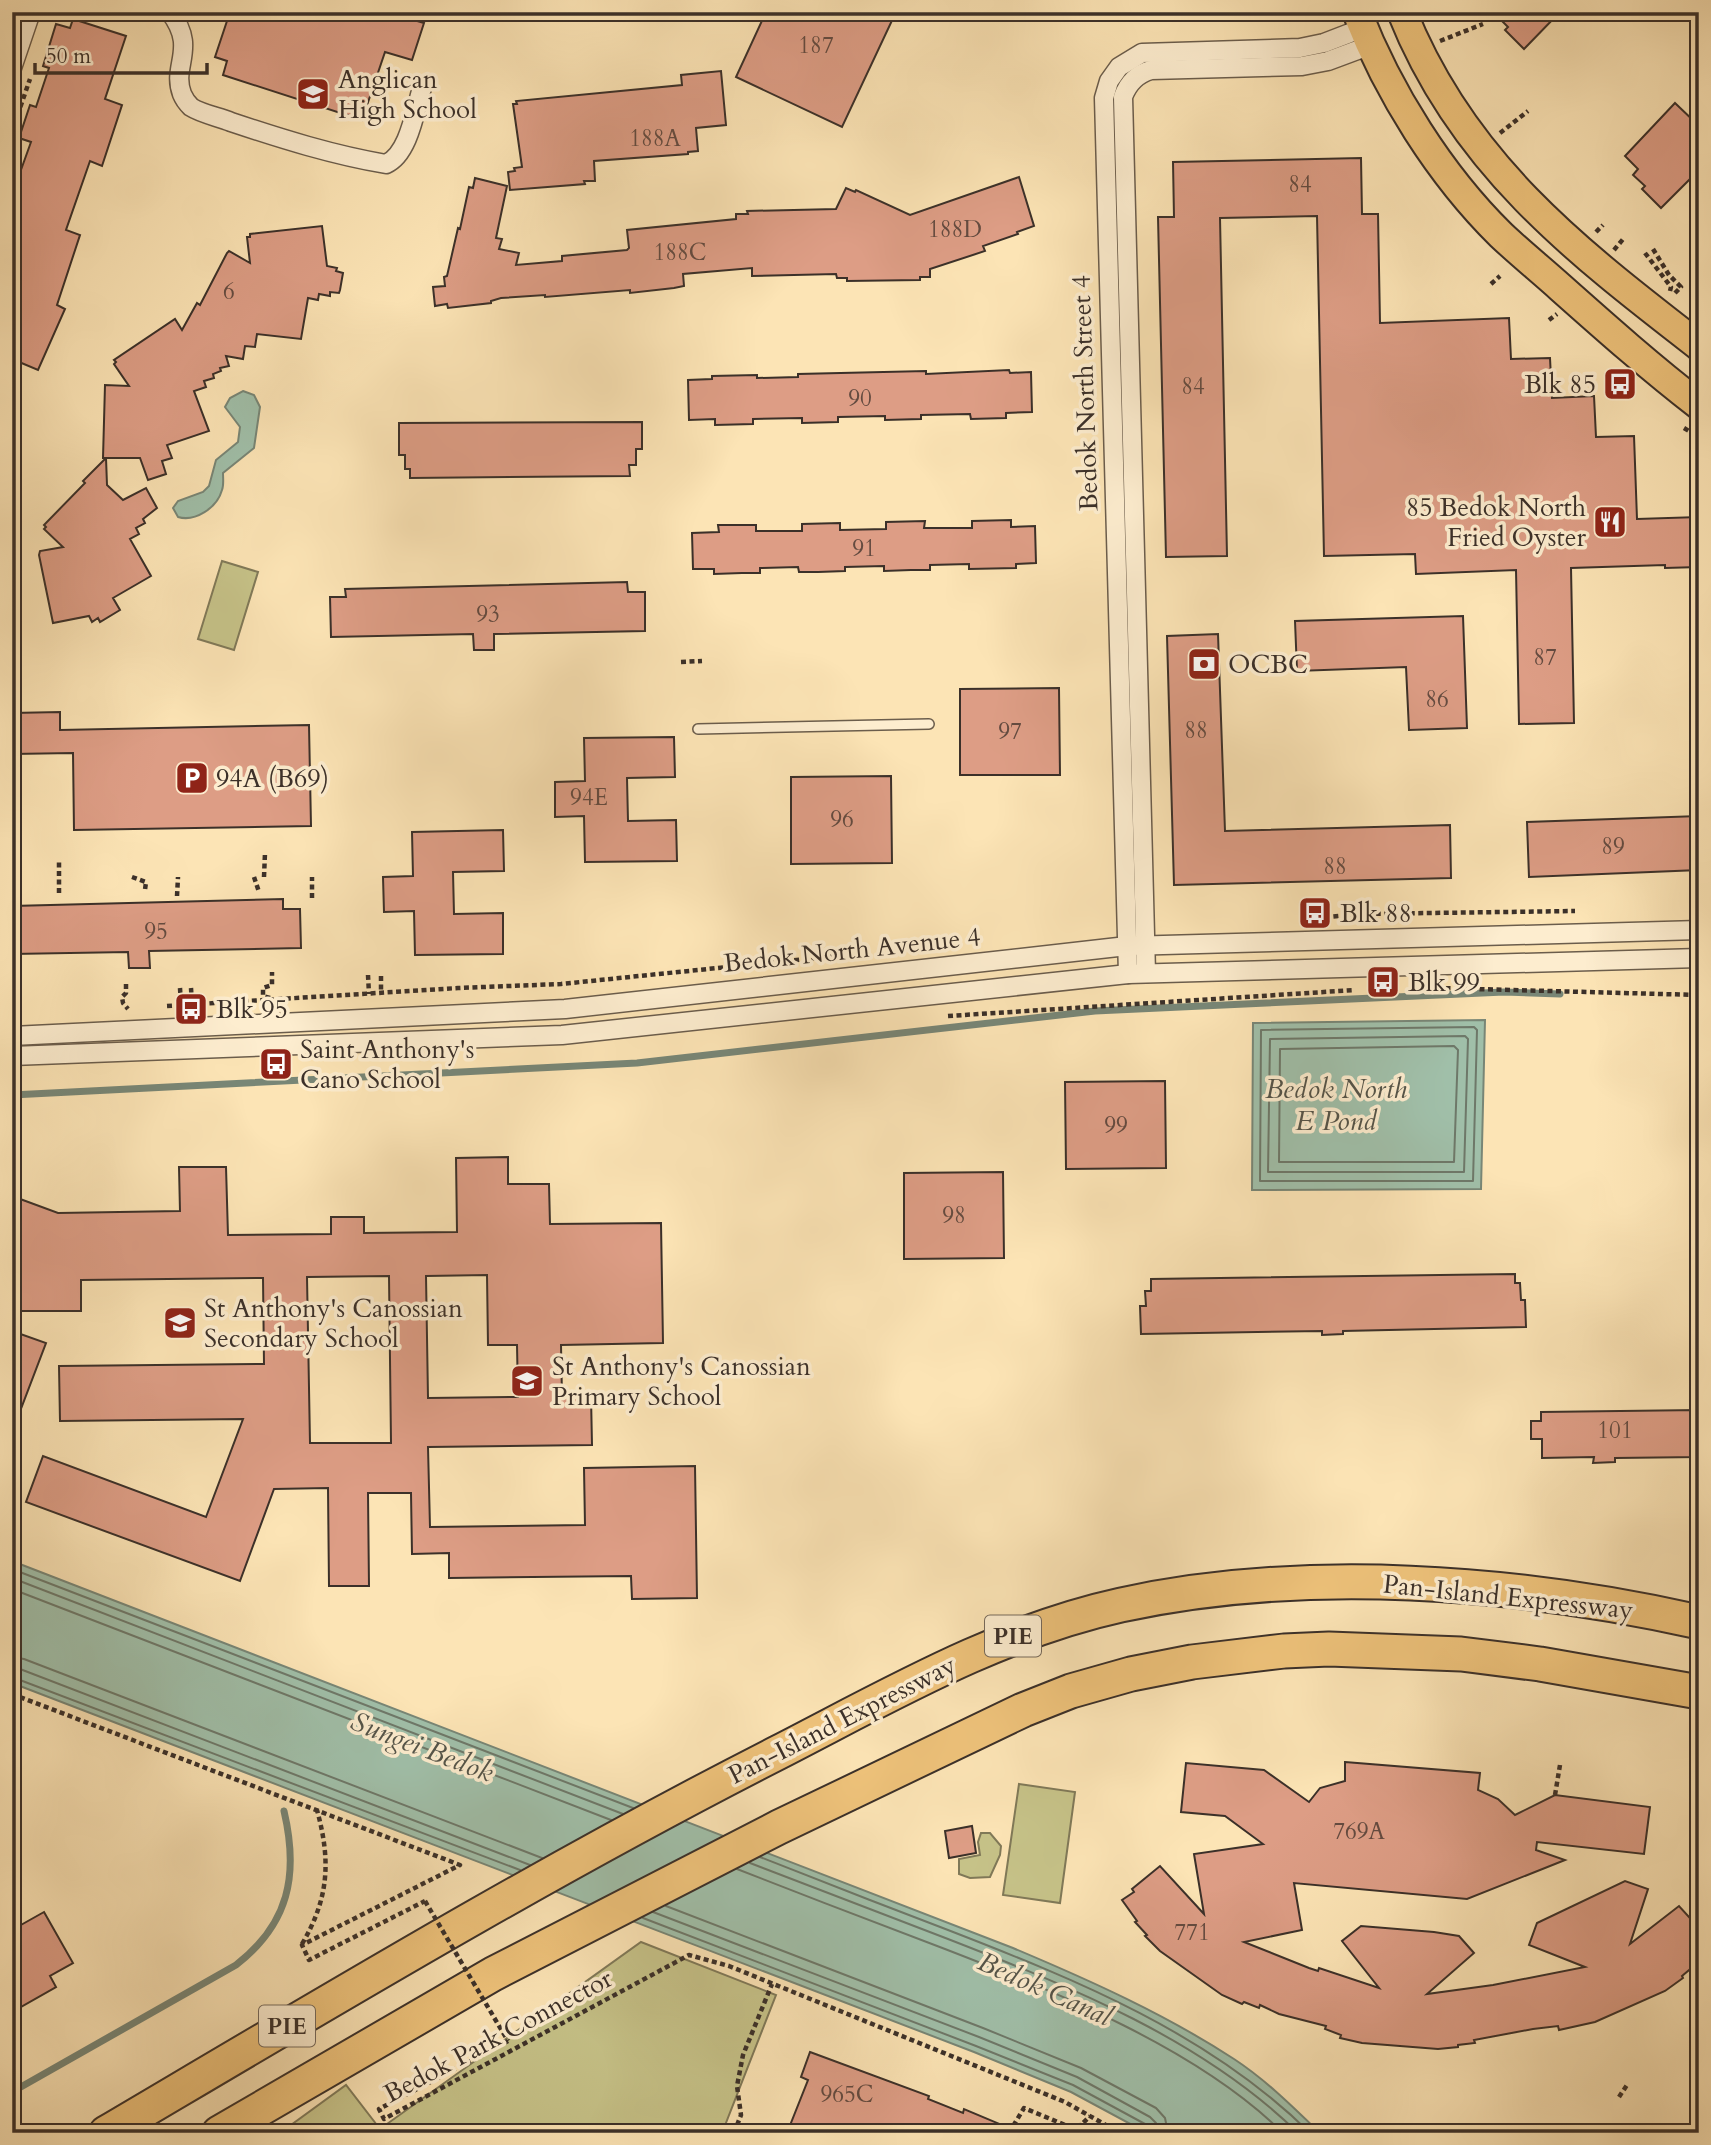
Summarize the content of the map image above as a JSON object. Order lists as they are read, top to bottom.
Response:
{
  "streets": {
    "highway": ["Pan-Island Expressway", "PIE"],
    "street": ["Bedok North Street 4", "Bedok North Avenue 4"],
    "path": ["Bedok Park Connector"]
  },
  "crossings": [
    ["Bedok North Street 4", "Bedok North Avenue 4"]
  ],
  "water": ["Bedok North E Pond", "Sungei Bedok", "Bedok Canal"],
  "places": {
    "school or university": ["Anglican High School", "St Anthony's Canossian Secondary School", "St Anthony's Canossian Primary School"],
    "bus stop": [
      "Blk 85",
      "Blk 88",
      "Blk 99",
      "Blk 95",
      "Saint Anthony's Cano School"
    ],
    "restaurant": ["85 Bedok North Fried Oyster"],
    "bank": ["OCBC"],
    "parking": ["94A (B69)"]
  },
  "house_numbers": [
    "187",
    "188A",
    "84",
    "188D",
    "188C",
    "6",
    "84",
    "90",
    "91",
    "93",
    "87",
    "86",
    "88",
    "97",
    "94E",
    "96",
    "89",
    "88",
    "95",
    "99",
    "98",
    "101",
    "769A",
    "771",
    "965C"
  ],
  "scale_bar": "50 m"
}
